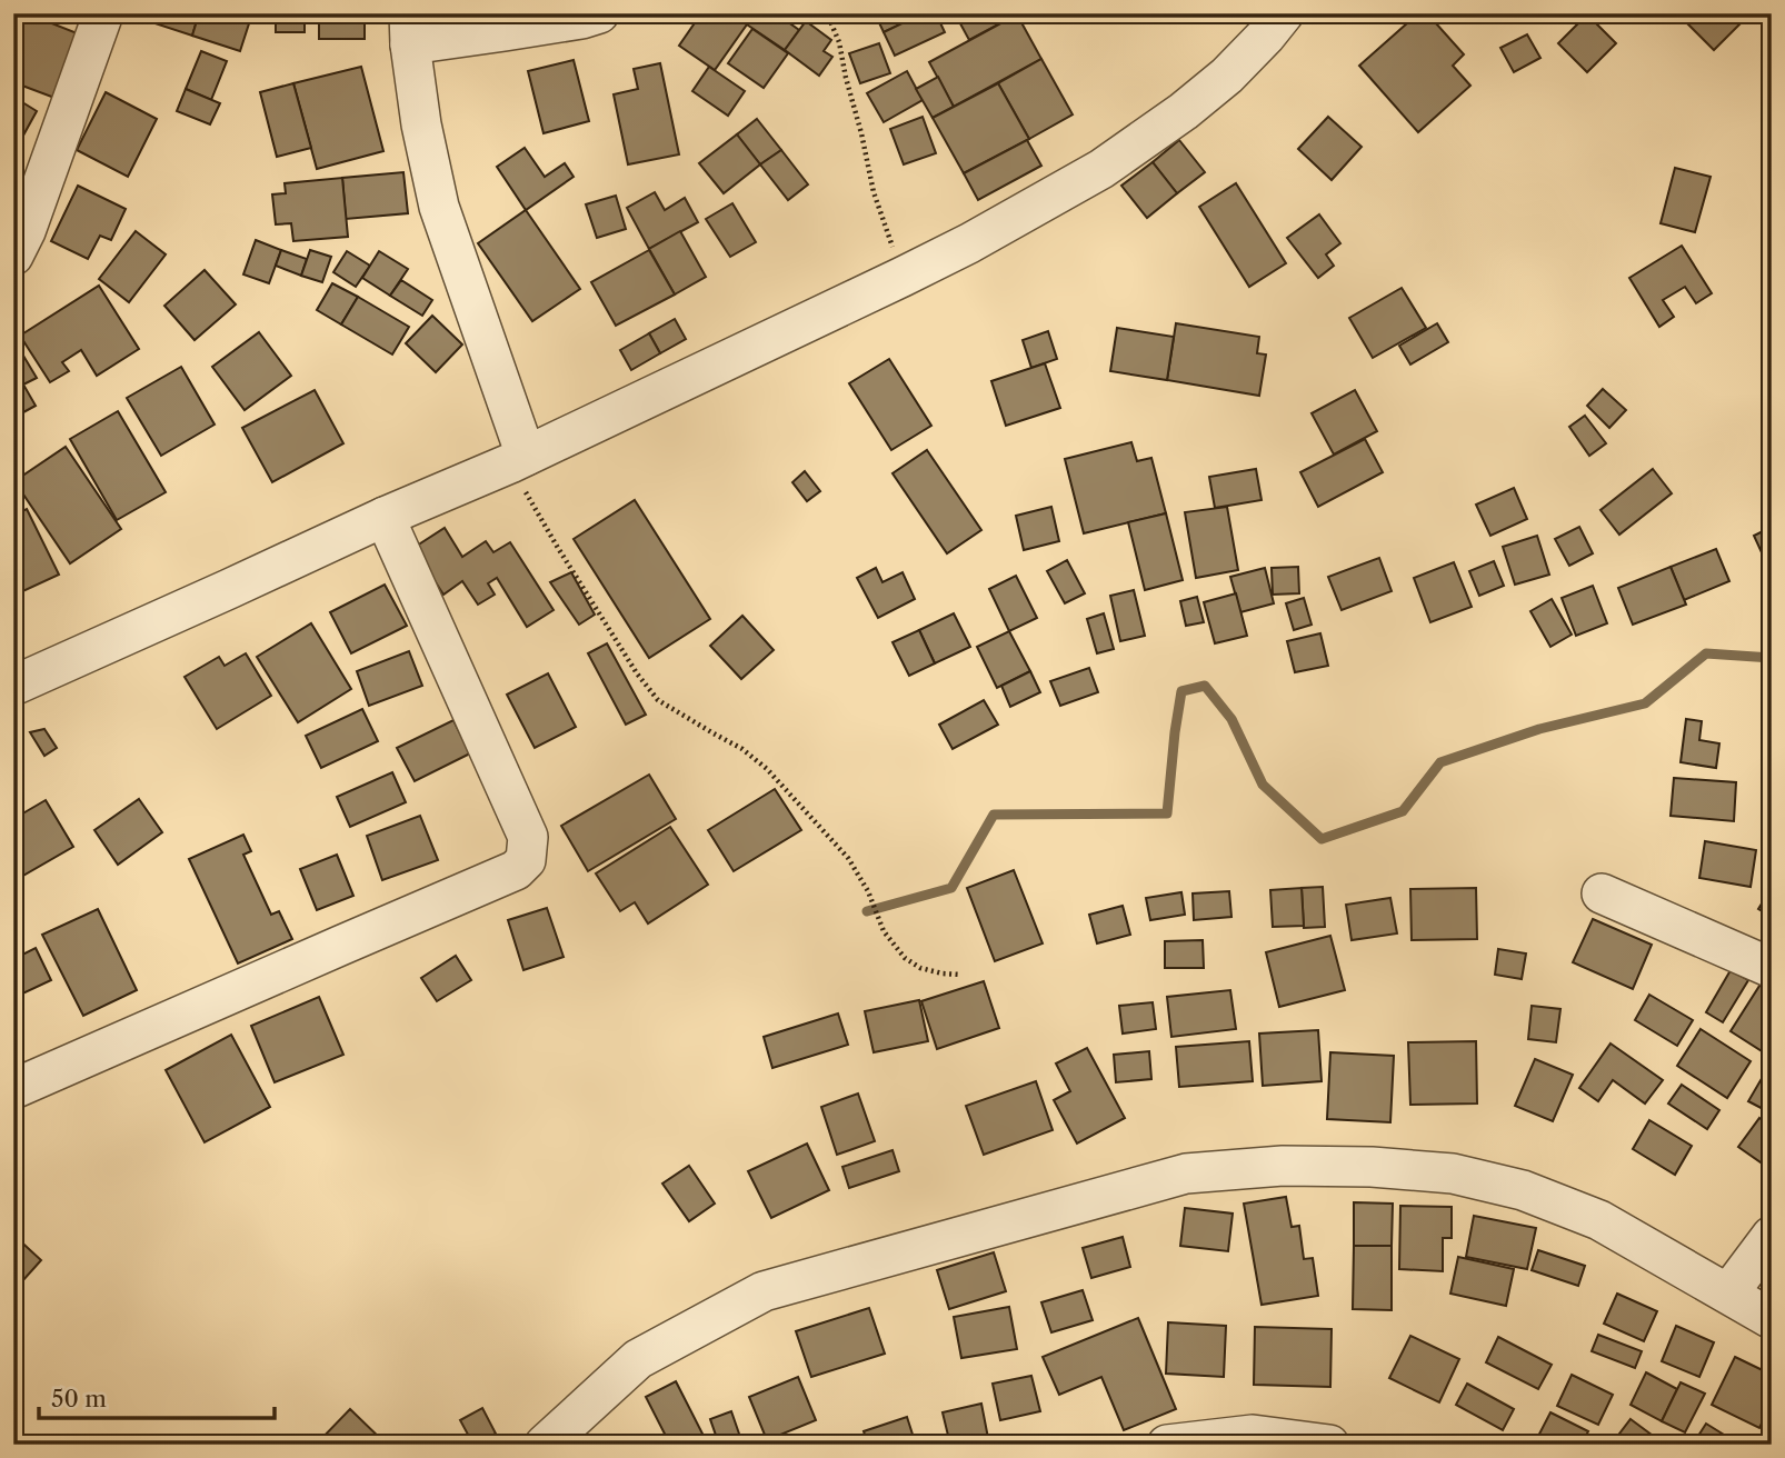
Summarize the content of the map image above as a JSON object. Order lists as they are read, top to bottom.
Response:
{
  "scale_bar": "50 m"
}
